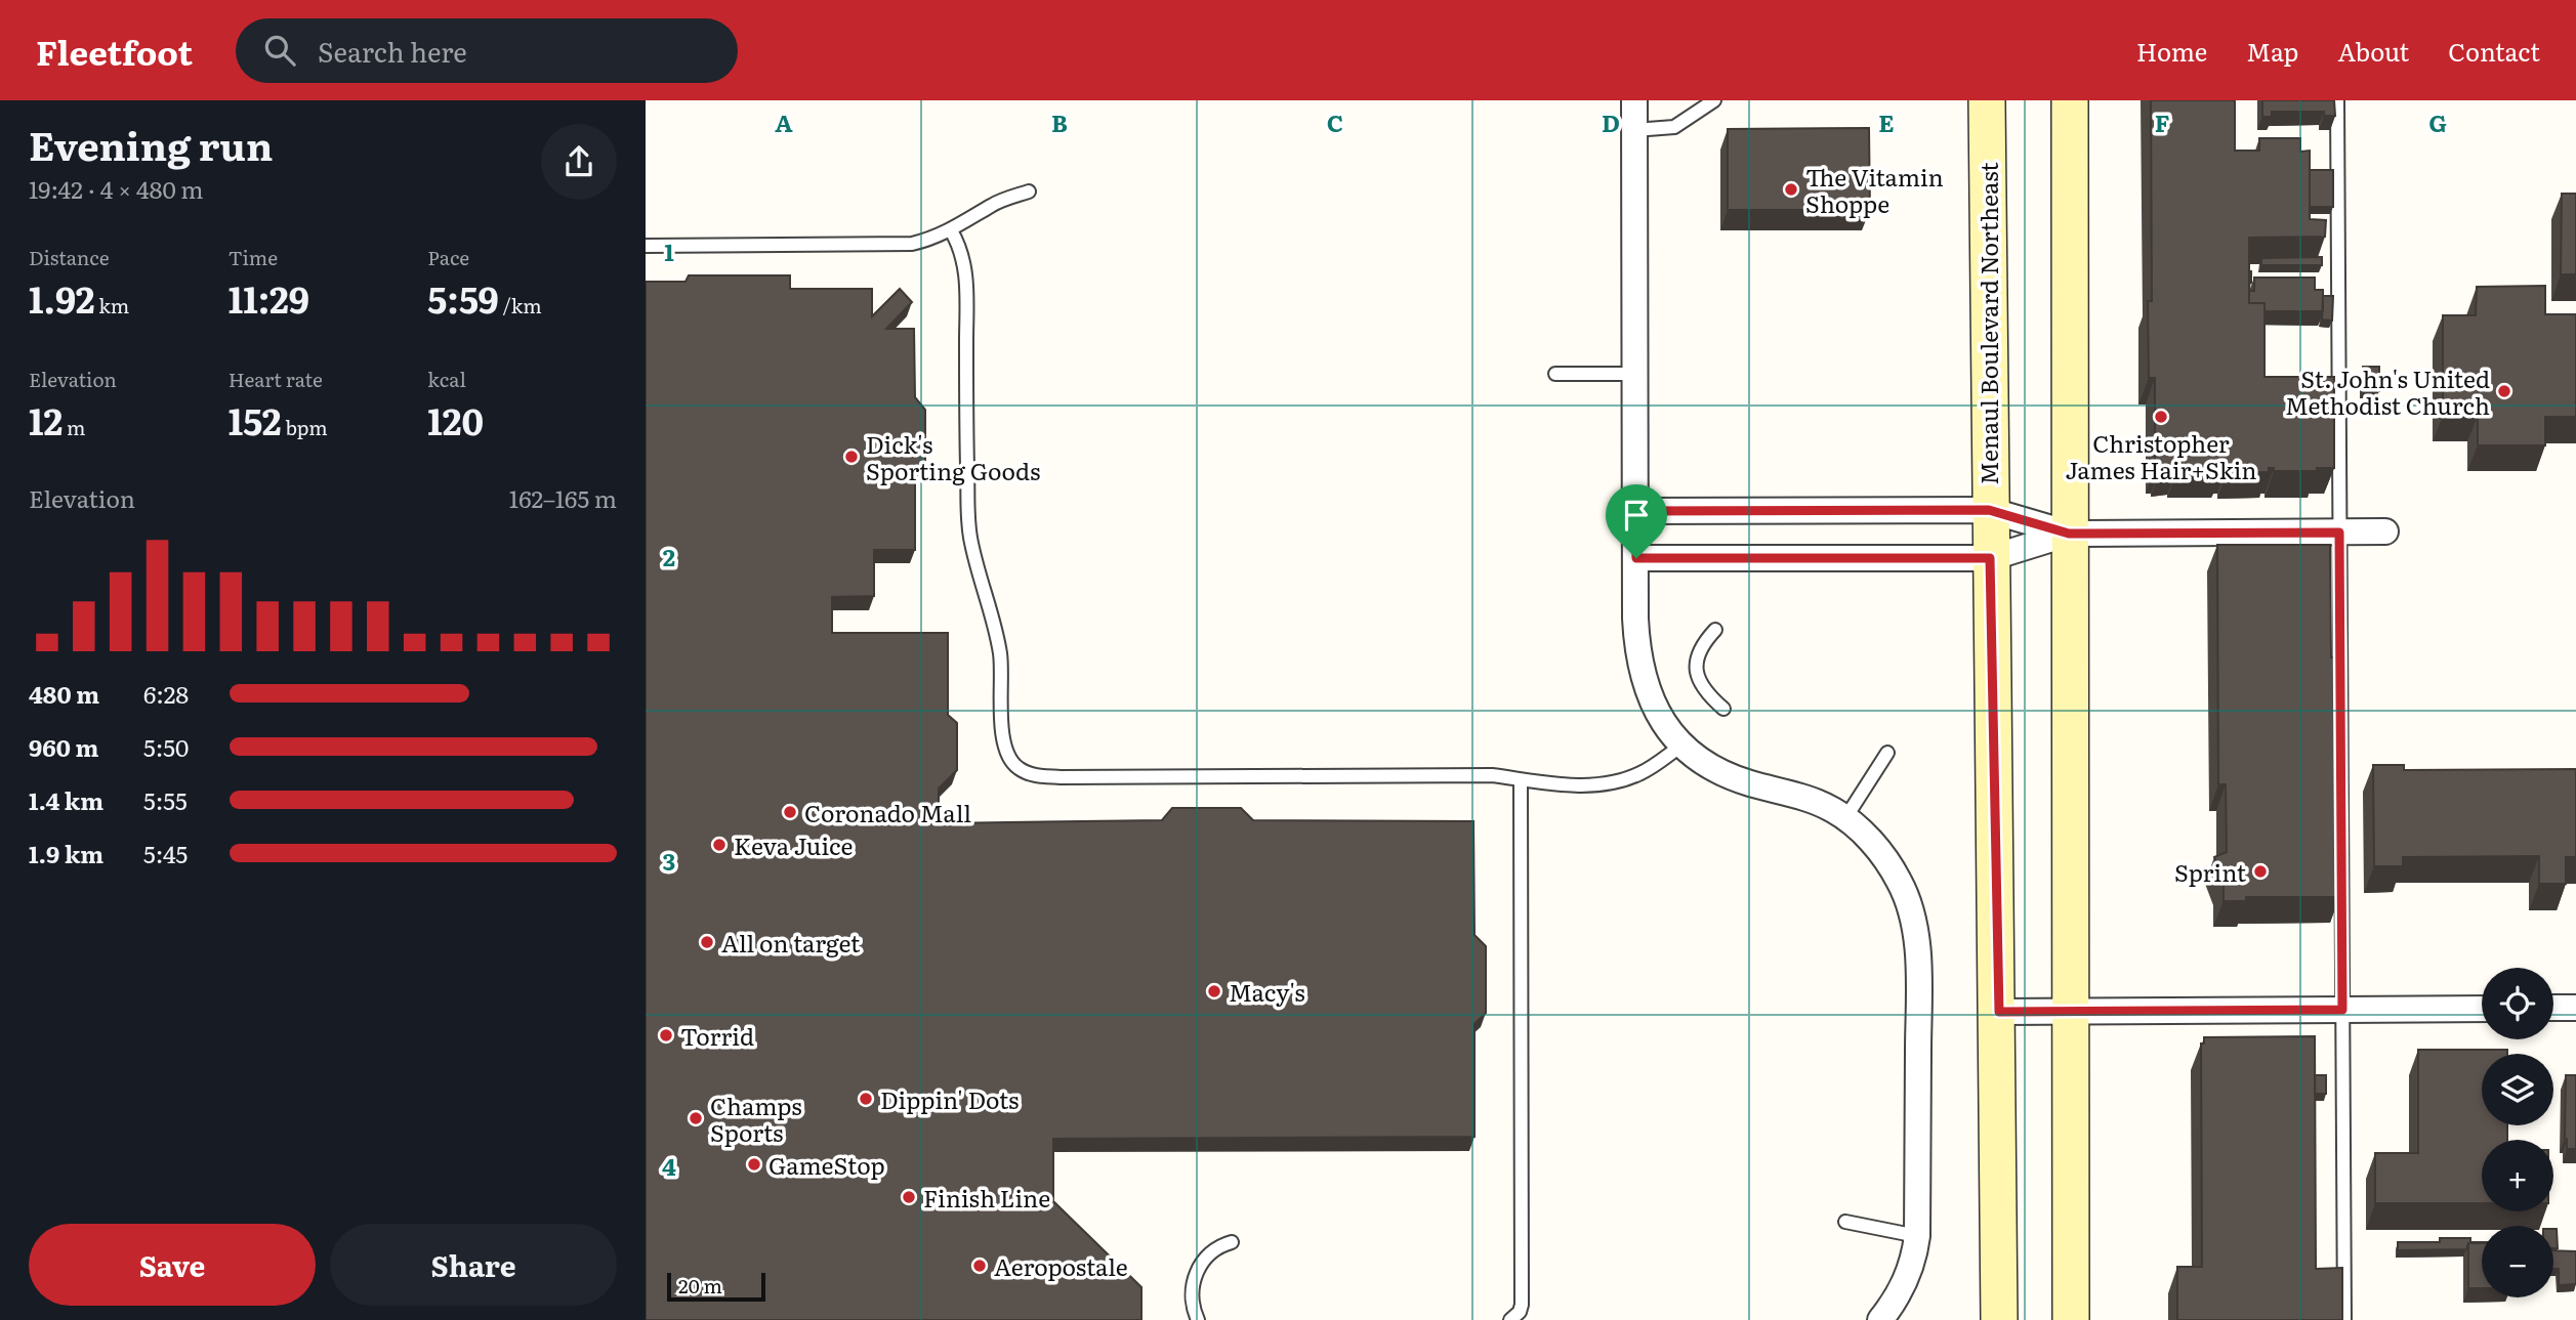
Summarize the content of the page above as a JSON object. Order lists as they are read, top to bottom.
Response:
{
  "streets": {
    "main road": ["Menaul Boulevard Northeast"]
  },
  "places": [
    "The Vitamin Shoppe",
    "St. John's United Methodist Church",
    "Christopher James Hair+Skin",
    "Dick's Sporting Goods",
    "Coronado Mall",
    "Keva Juice",
    "Sprint",
    "All on target",
    "Macy's",
    "Torrid",
    "Dippin' Dots",
    "Champs Sports",
    "GameStop",
    "Finish Line",
    "Aeropostale"
  ],
  "scale_bar": "20 m",
  "page": {
    "header": "Fleetfoot",
    "search": "Search here",
    "nav": [
      "Home",
      "Map",
      "About",
      "Contact"
    ],
    "heading": ["Evening run", "19:42 · 4 × 480 m"],
    "stats": [
      ["Distance", "1.92 km"],
      ["Time", "11:29"],
      ["Pace", "5:59 /km"],
      ["Elevation", "12 m"],
      ["Heart rate", "152 bpm"],
      ["kcal", "120"]
    ],
    "chart": ["Elevation", "162–165 m"],
    "list": [
      {
        "name": "480 m",
        "note": "6:28"
      },
      {
        "name": "960 m",
        "note": "5:50"
      },
      {
        "name": "1.4 km",
        "note": "5:55"
      },
      {
        "name": "1.9 km",
        "note": "5:45"
      }
    ],
    "map_buttons": ["+", "−"],
    "buttons": ["Save", "Share"],
    "scale": "20 m"
  },
  "grid": {
    "columns": [
      "A",
      "B",
      "C",
      "D",
      "E",
      "F",
      "G"
    ],
    "rows": [
      "1",
      "2",
      "3",
      "4"
    ]
  }
}
